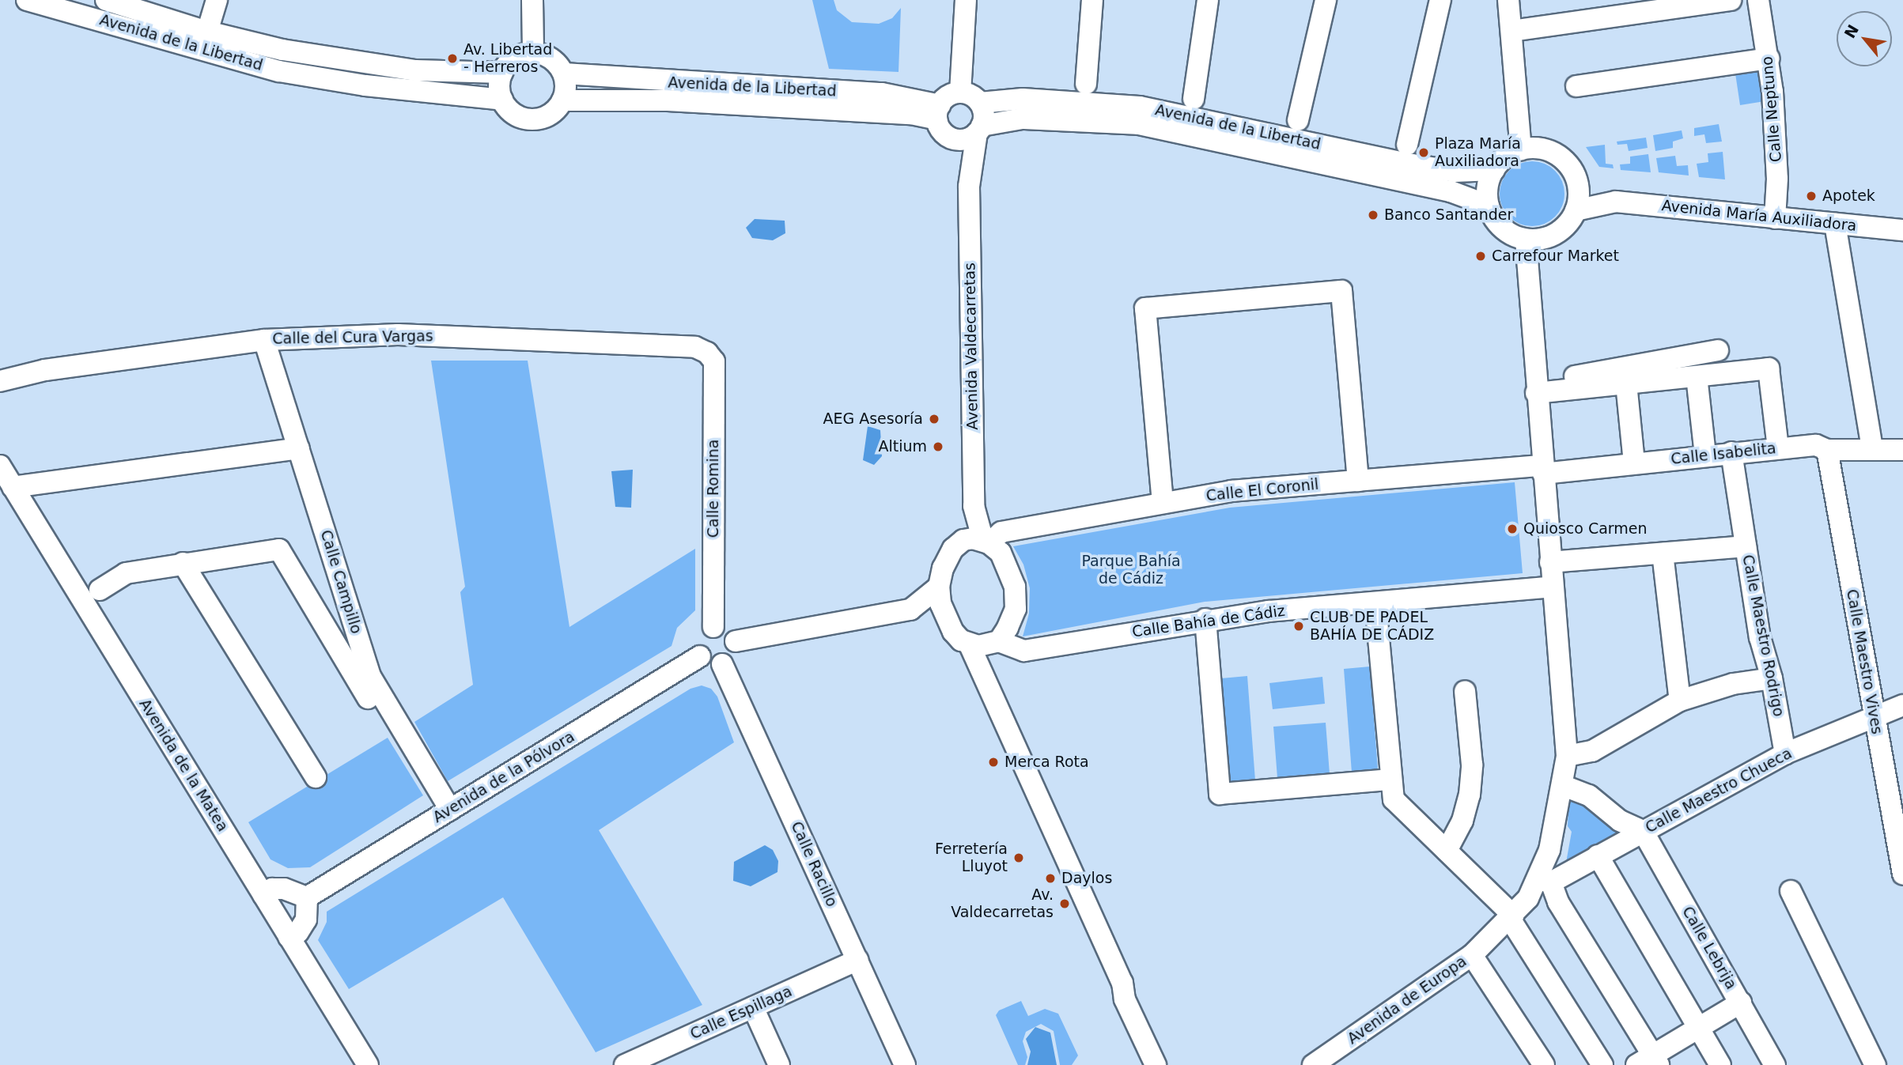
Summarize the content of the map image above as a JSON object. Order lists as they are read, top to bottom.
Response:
{
  "streets": {
    "street": [
      "Avenida de la Libertad",
      "Calle Neptuno",
      "Avenida María Auxiliadora",
      "Calle del Cura Vargas",
      "Avenida Valdecarretas",
      "Calle Isabelita",
      "Calle Romina",
      "Calle El Coronil",
      "Calle Campillo",
      "Calle Bahía de Cádiz",
      "Calle Maestro Rodrigo",
      "Calle Maestro Vives",
      "Avenida de la Matea",
      "Avenida de la Pólvora",
      "Calle Maestro Chueca",
      "Calle Racillo",
      "Calle Lebrija",
      "Avenida de Europa",
      "Calle Espillaga"
    ]
  },
  "crossings": [
    ["Avenida de la Libertad", "Avenida María Auxiliadora"],
    ["Avenida de la Libertad", "Avenida Valdecarretas"],
    ["Calle Neptuno", "Avenida María Auxiliadora"],
    ["Calle del Cura Vargas", "Calle Romina"],
    ["Calle del Cura Vargas", "Calle Campillo"],
    ["Avenida Valdecarretas", "Calle El Coronil"],
    ["Avenida Valdecarretas", "Calle Bahía de Cádiz"],
    ["Calle Isabelita", "Calle El Coronil"],
    ["Calle Isabelita", "Calle Maestro Rodrigo"],
    ["Calle Isabelita", "Calle Maestro Vives"],
    ["Calle Romina", "Avenida de la Pólvora"],
    ["Calle Romina", "Calle Racillo"],
    ["Calle El Coronil", "Calle Bahía de Cádiz"],
    ["Calle Campillo", "Avenida de la Pólvora"],
    ["Calle Maestro Rodrigo", "Calle Maestro Chueca"],
    ["Calle Maestro Vives", "Calle Maestro Chueca"],
    ["Avenida de la Pólvora", "Calle Racillo"],
    ["Calle Maestro Chueca", "Calle Lebrija"],
    ["Calle Maestro Chueca", "Avenida de Europa"],
    ["Calle Racillo", "Calle Espillaga"]
  ],
  "parks": ["Parque Bahía de Cádiz"],
  "places": [
    "Av. Libertad - Herreros",
    "Plaza María Auxiliadora",
    "Apotek",
    "Banco Santander",
    "Carrefour Market",
    "AEG Asesoría",
    "Altium",
    "Quiosco Carmen",
    "CLUB DE PADEL BAHÍA DE CÁDIZ",
    "Merca Rota",
    "Ferretería Lluyot",
    "Daylos",
    "Av. Valdecarretas"
  ],
  "north": "top left"
}
